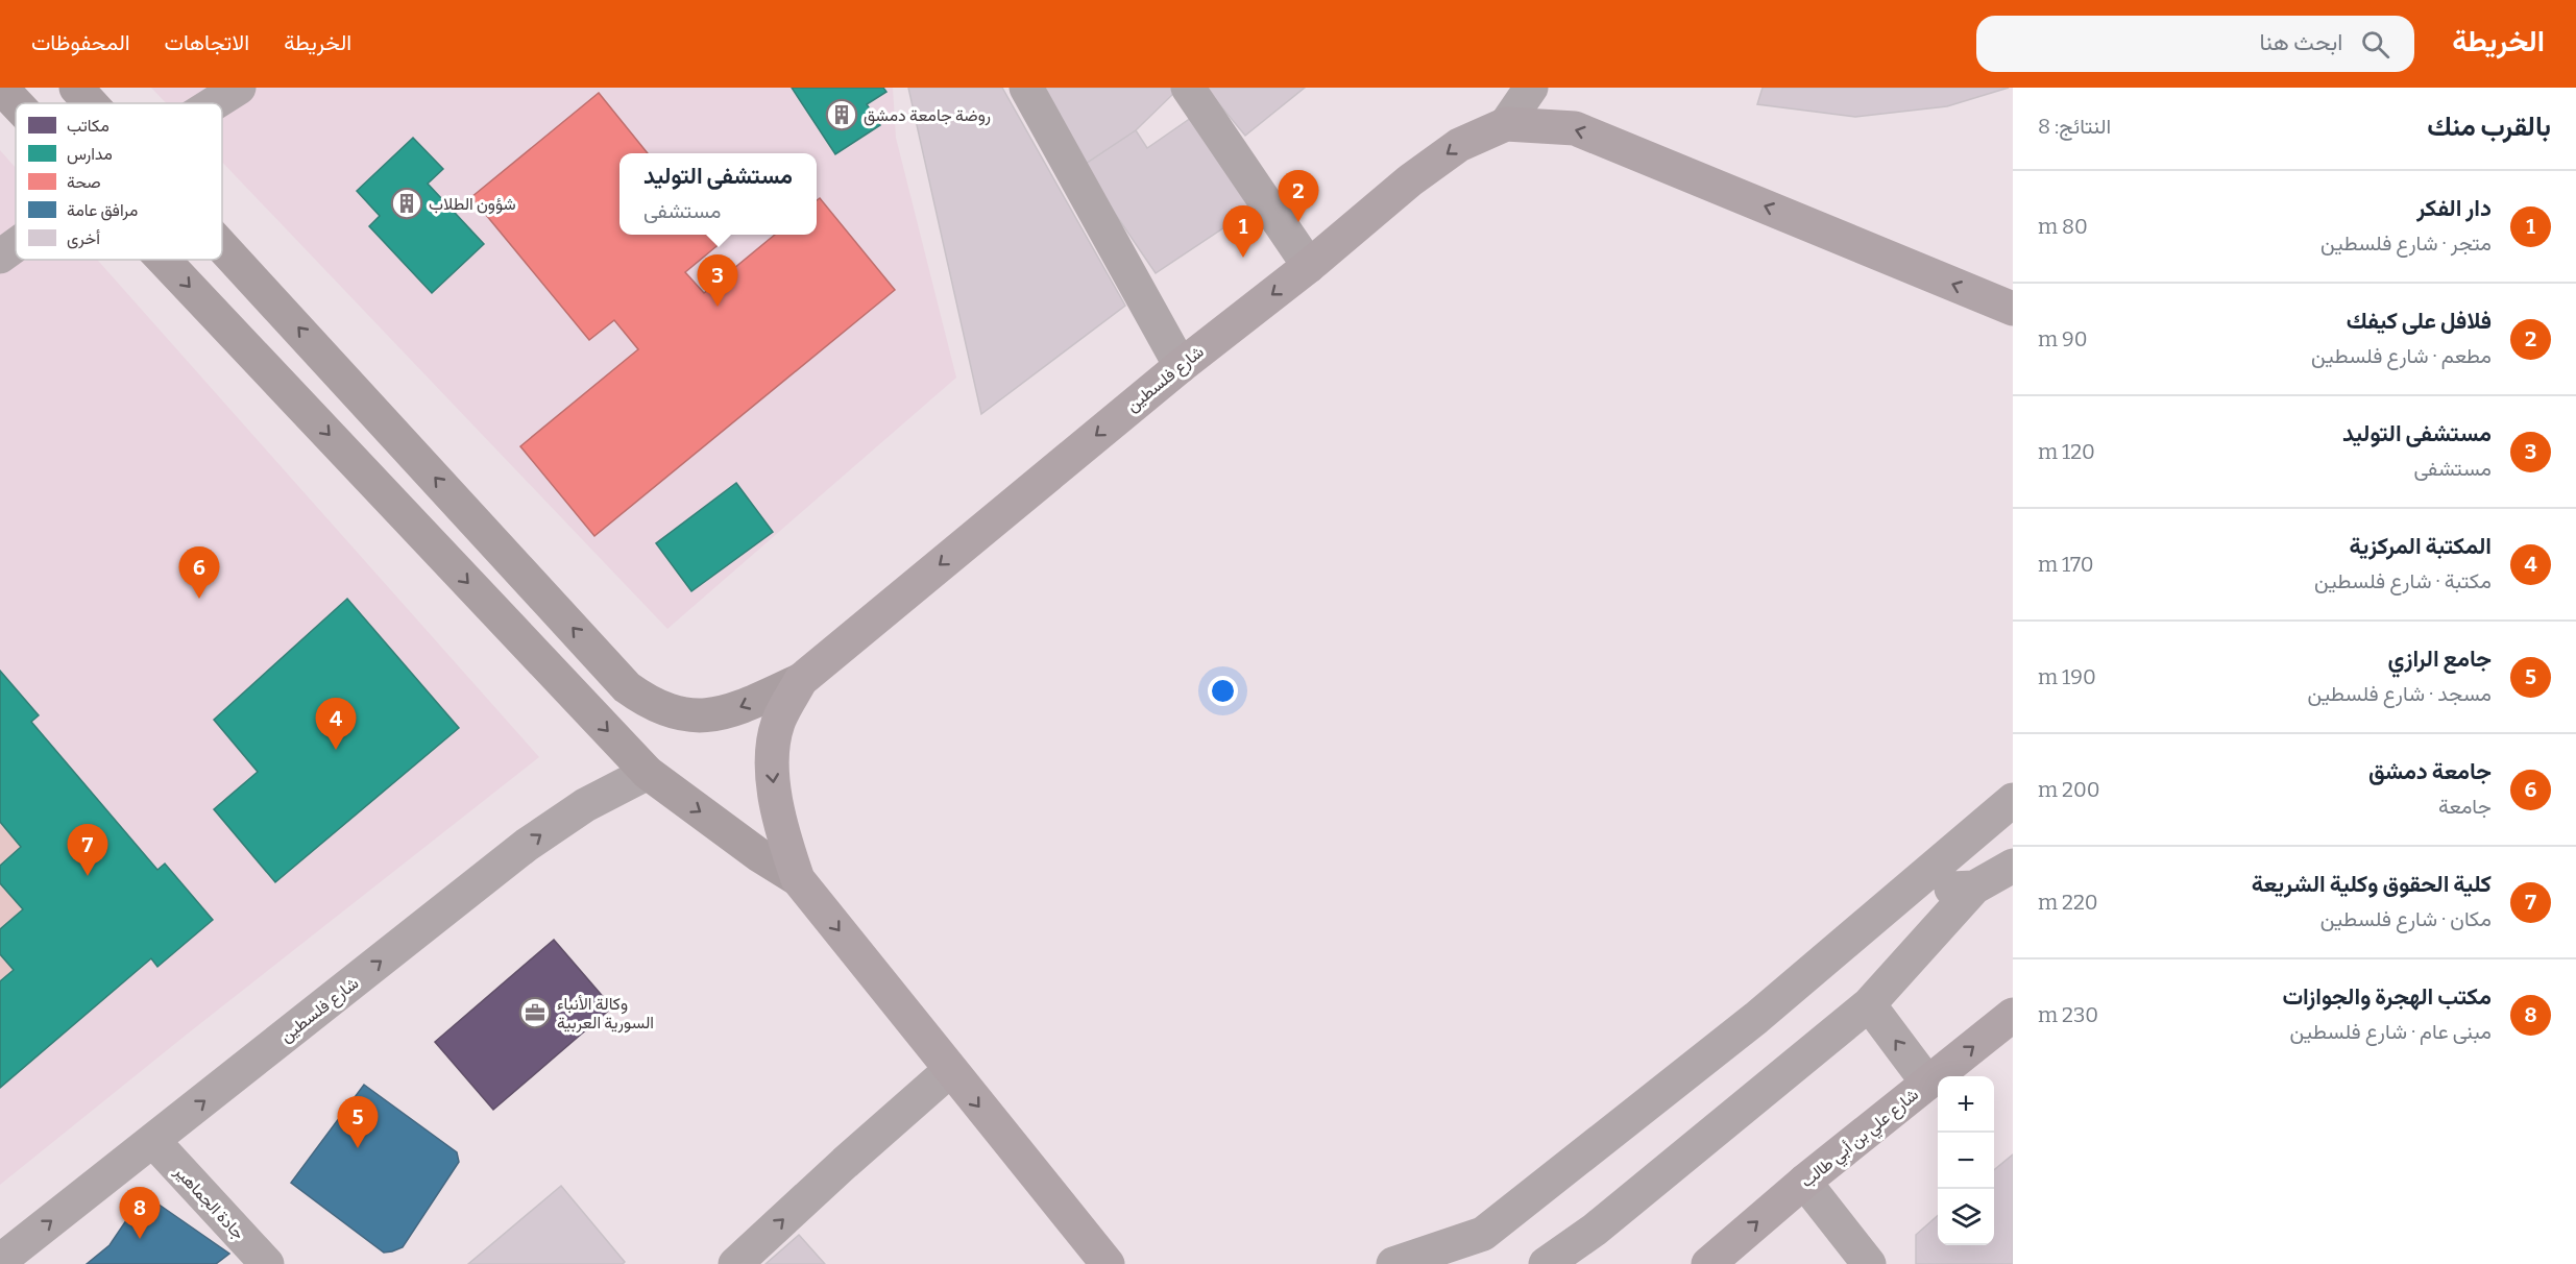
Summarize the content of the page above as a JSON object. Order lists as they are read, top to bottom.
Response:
{
  "streets": {
    "highway": ["شارع فلسطين", "شارع علي بن أبي طالب"],
    "street": ["جادة الجماهير"]
  },
  "crossings": [
    ["شارع فلسطين", "جادة الجماهير"]
  ],
  "one_way": ["شارع علي بن أبي طالب"],
  "places": {
    "building": ["روضة جامعة دمشق", "شؤون الطلاب"],
    "office": ["وكالة الأنباء السورية العربية"]
  },
  "legend": [
    "مكاتب",
    "مدارس",
    "صحة",
    "مرافق عامة",
    "أخرى"
  ],
  "page": {
    "header": "الخريطة",
    "search": "ابحث هنا",
    "nav": ["الخريطة", "الاتجاهات", "المحفوظات"],
    "heading": ["بالقرب منك", "النتائج: 8"],
    "popup": ["مستشفى التوليد", "مستشفى"],
    "list": [
      {
        "mark": "1",
        "name": "دار الفكر",
        "note": "متجر · شارع فلسطين",
        "value": "80 m"
      },
      {
        "mark": "2",
        "name": "فلافل على كيفك",
        "note": "مطعم · شارع فلسطين",
        "value": "90 m"
      },
      {
        "mark": "3",
        "name": "مستشفى التوليد",
        "note": "مستشفى",
        "value": "120 m"
      },
      {
        "mark": "4",
        "name": "المكتبة المركزية",
        "note": "مكتبة · شارع فلسطين",
        "value": "170 m"
      },
      {
        "mark": "5",
        "name": "جامع الرازي",
        "note": "مسجد · شارع فلسطين",
        "value": "190 m"
      },
      {
        "mark": "6",
        "name": "جامعة دمشق",
        "note": "جامعة",
        "value": "200 m"
      },
      {
        "mark": "7",
        "name": "كلية الحقوق وكلية الشريعة",
        "note": "مكان · شارع فلسطين",
        "value": "220 m"
      },
      {
        "mark": "8",
        "name": "مكتب الهجرة والجوازات",
        "note": "مبنى عام · شارع فلسطين",
        "value": "230 m"
      }
    ],
    "pins": [
      "2",
      "1",
      "3",
      "6",
      "4",
      "7",
      "5",
      "8"
    ],
    "map_buttons": ["+", "−"]
  }
}
